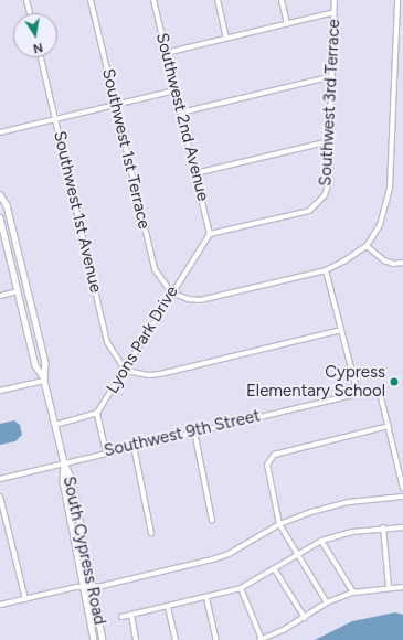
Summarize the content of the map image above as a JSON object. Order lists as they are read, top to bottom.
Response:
{
  "streets": {
    "street": [
      "Southwest 3rd Terrace",
      "Southwest 2nd Avenue",
      "Southwest 1st Terrace",
      "Southwest 1st Avenue",
      "Lyons Park Drive",
      "Southwest 9th Street",
      "South Cypress Road"
    ]
  },
  "crossings": [
    ["Southwest 3rd Terrace", "Southwest 2nd Avenue"],
    ["Southwest 3rd Terrace", "Lyons Park Drive"],
    ["Southwest 2nd Avenue", "Lyons Park Drive"],
    ["Southwest 1st Terrace", "Lyons Park Drive"],
    ["Southwest 1st Avenue", "Lyons Park Drive"],
    ["Southwest 9th Street", "South Cypress Road"]
  ],
  "places": ["Cypress Elementary School"],
  "north": "bottom"
}
